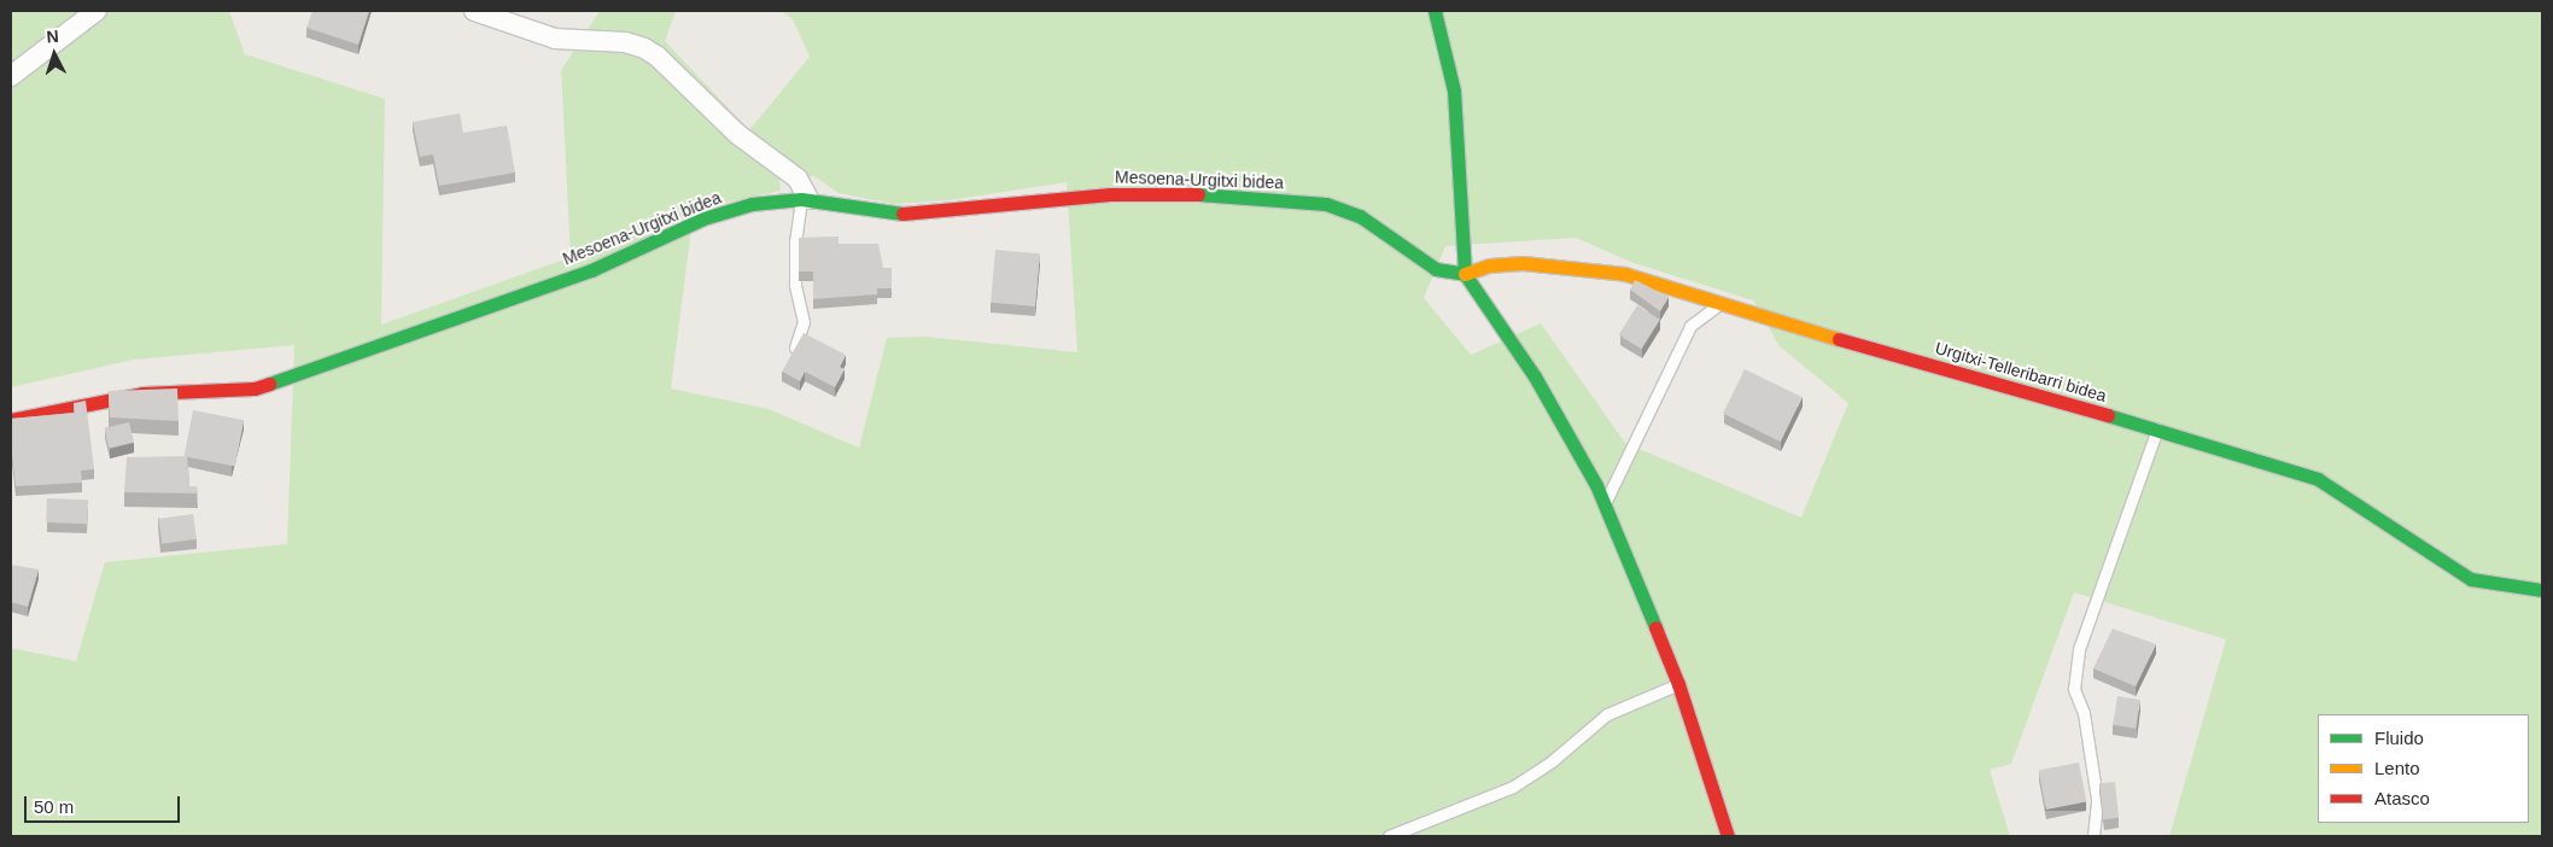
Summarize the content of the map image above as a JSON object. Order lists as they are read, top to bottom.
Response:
{
  "streets": {
    "street": ["Mesoena-Urgitxi bidea", "Urgitxi-Telleribarri bidea"]
  },
  "crossings": [
    ["Mesoena-Urgitxi bidea", "Urgitxi-Telleribarri bidea"]
  ],
  "legend": ["Fluido", "Lento", "Atasco"],
  "scale_bar": "50 m",
  "north": "top"
}
